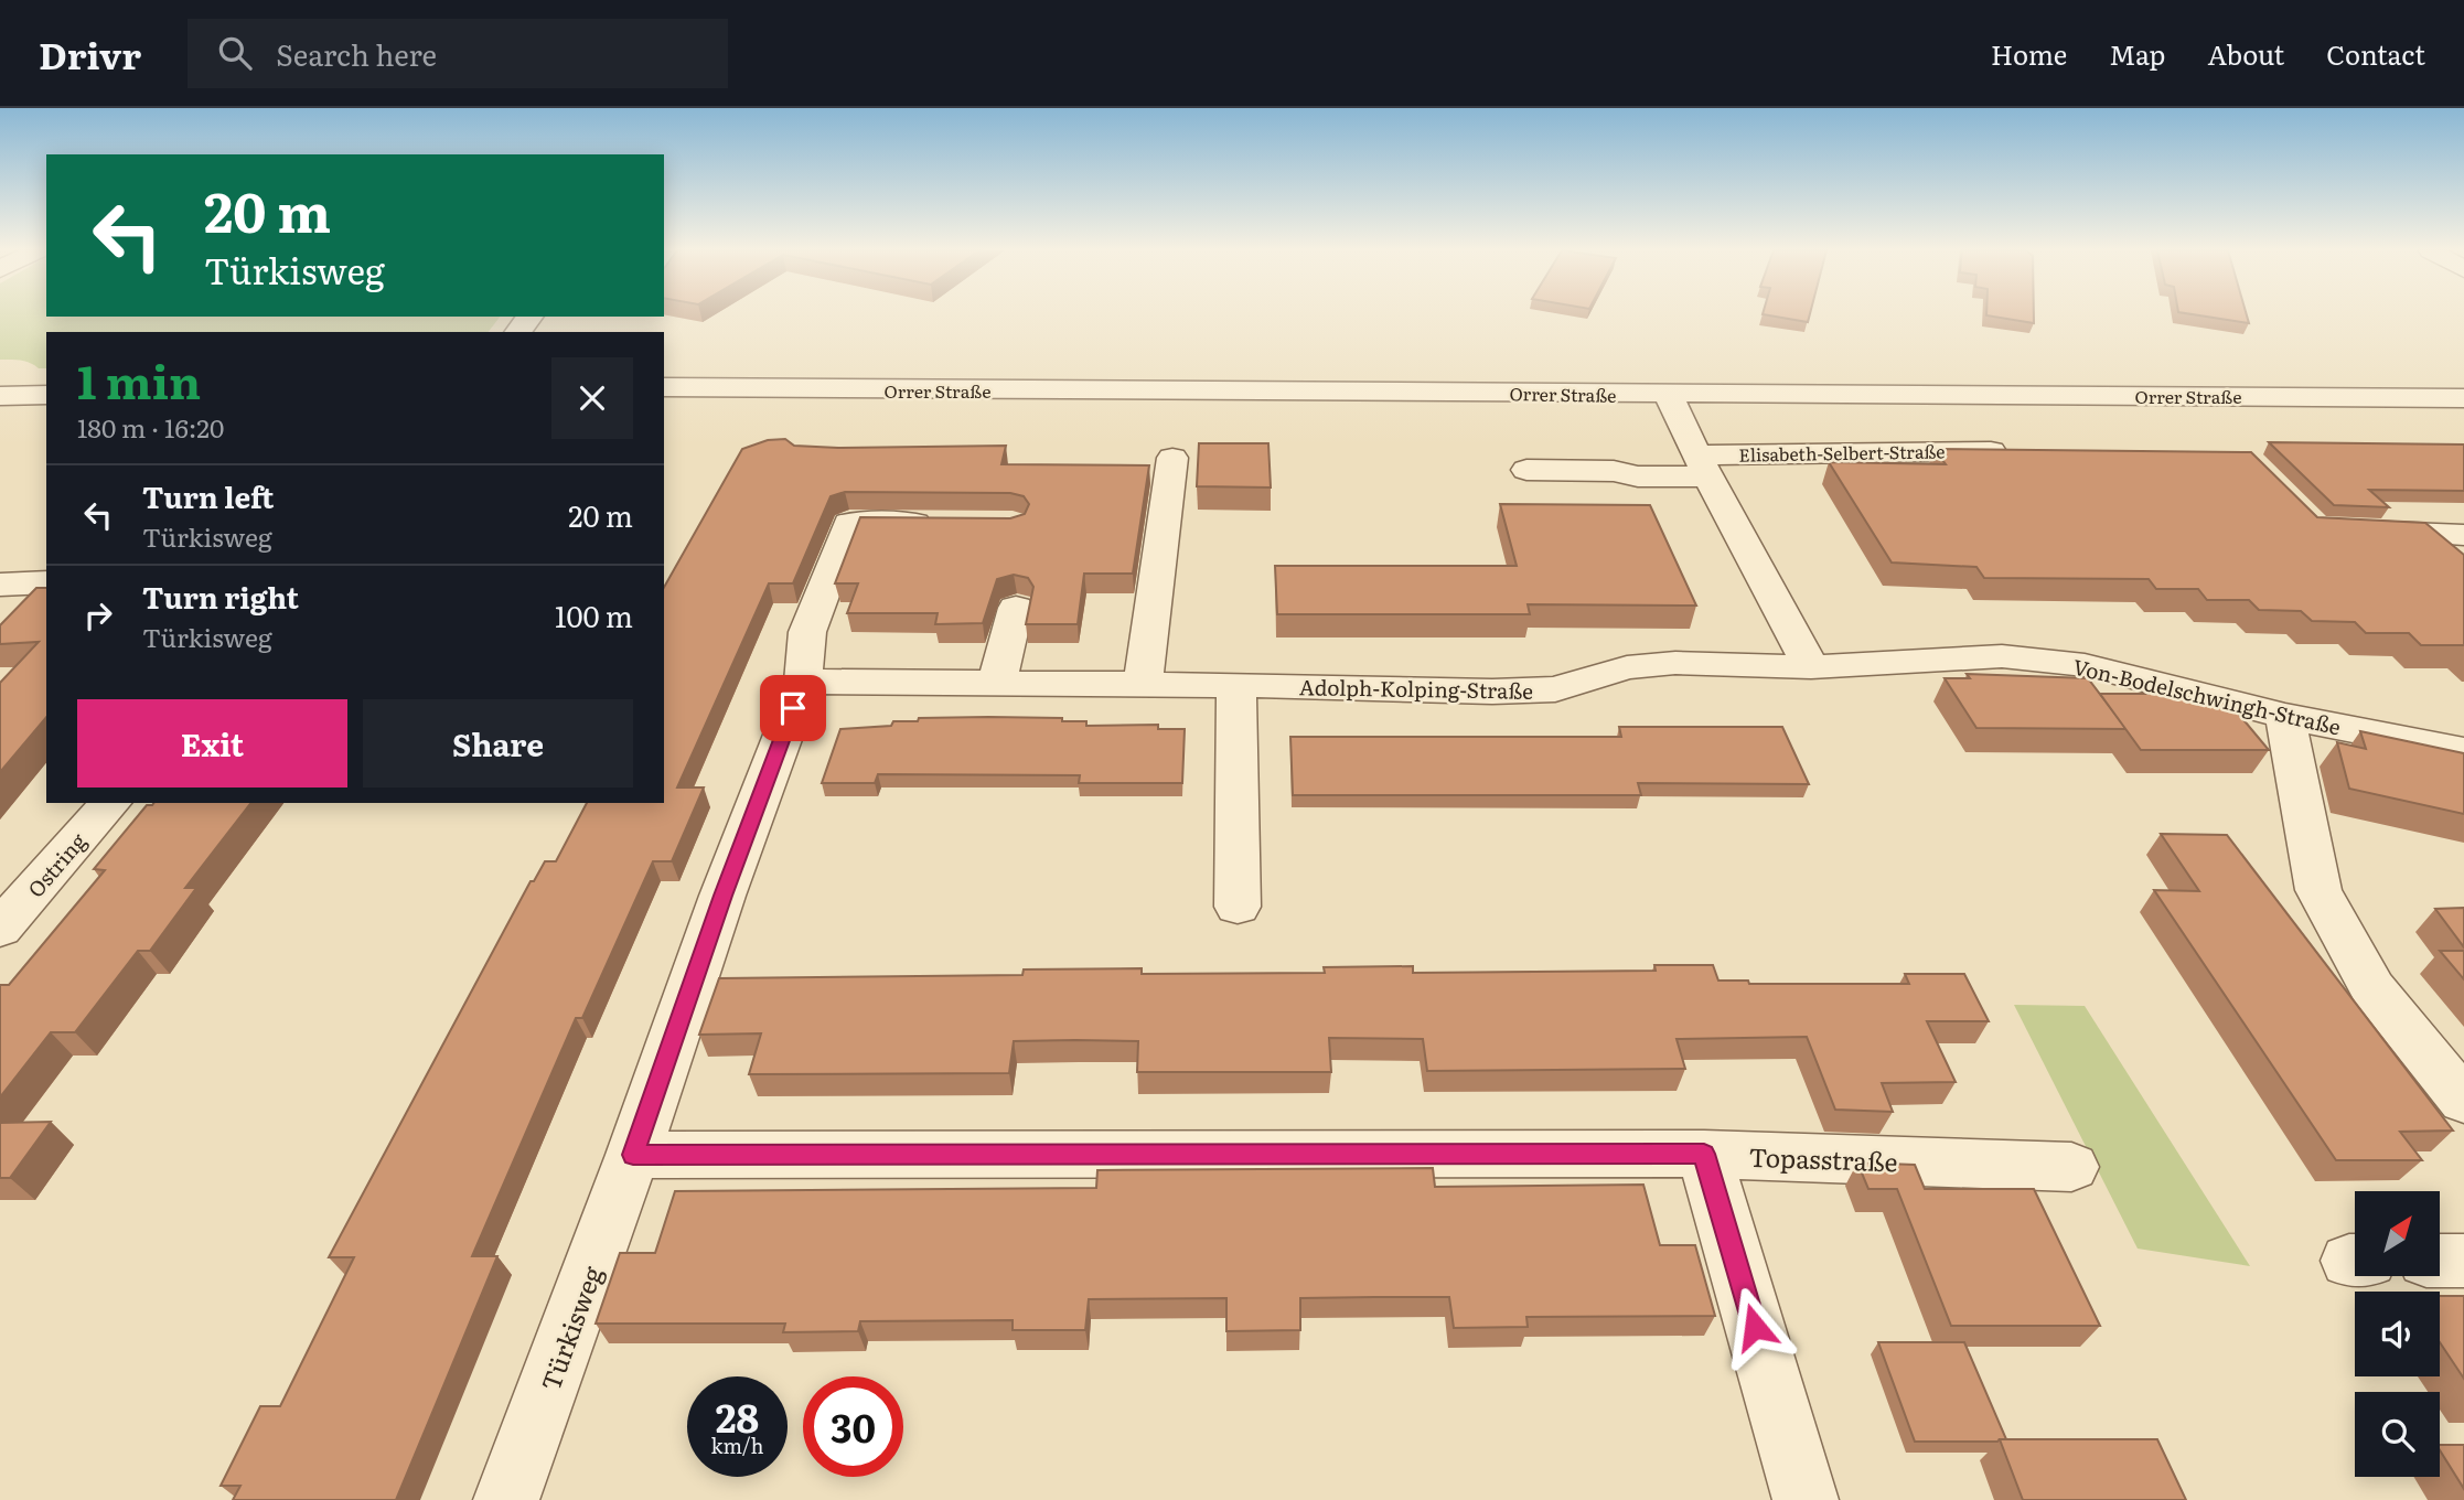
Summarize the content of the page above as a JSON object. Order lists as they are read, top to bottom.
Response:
{
  "streets": {
    "street": [
      "Orrer Straße",
      "Elisabeth-Selbert-Straße",
      "Adolph-Kolping-Straße",
      "Von-Bodelschwingh-Straße",
      "Ostring",
      "Topasstraße",
      "Türkisweg"
    ]
  },
  "crossings": [
    ["Adolph-Kolping-Straße", "Von-Bodelschwingh-Straße"],
    ["Adolph-Kolping-Straße", "Türkisweg"]
  ],
  "north": "top right",
  "page": {
    "header": "Drivr",
    "search": "Search here",
    "nav": [
      "Home",
      "Map",
      "About",
      "Contact"
    ],
    "turn": ["20 m", "Türkisweg"],
    "heading": ["1 min", "180 m · 16:20"],
    "list": [
      {
        "name": "Turn left",
        "note": "Türkisweg",
        "value": "20 m"
      },
      {
        "name": "Turn right",
        "note": "Türkisweg",
        "value": "100 m"
      }
    ],
    "buttons": ["Exit", "Share"],
    "speed": "28 km/h",
    "limit": "30"
  }
}
